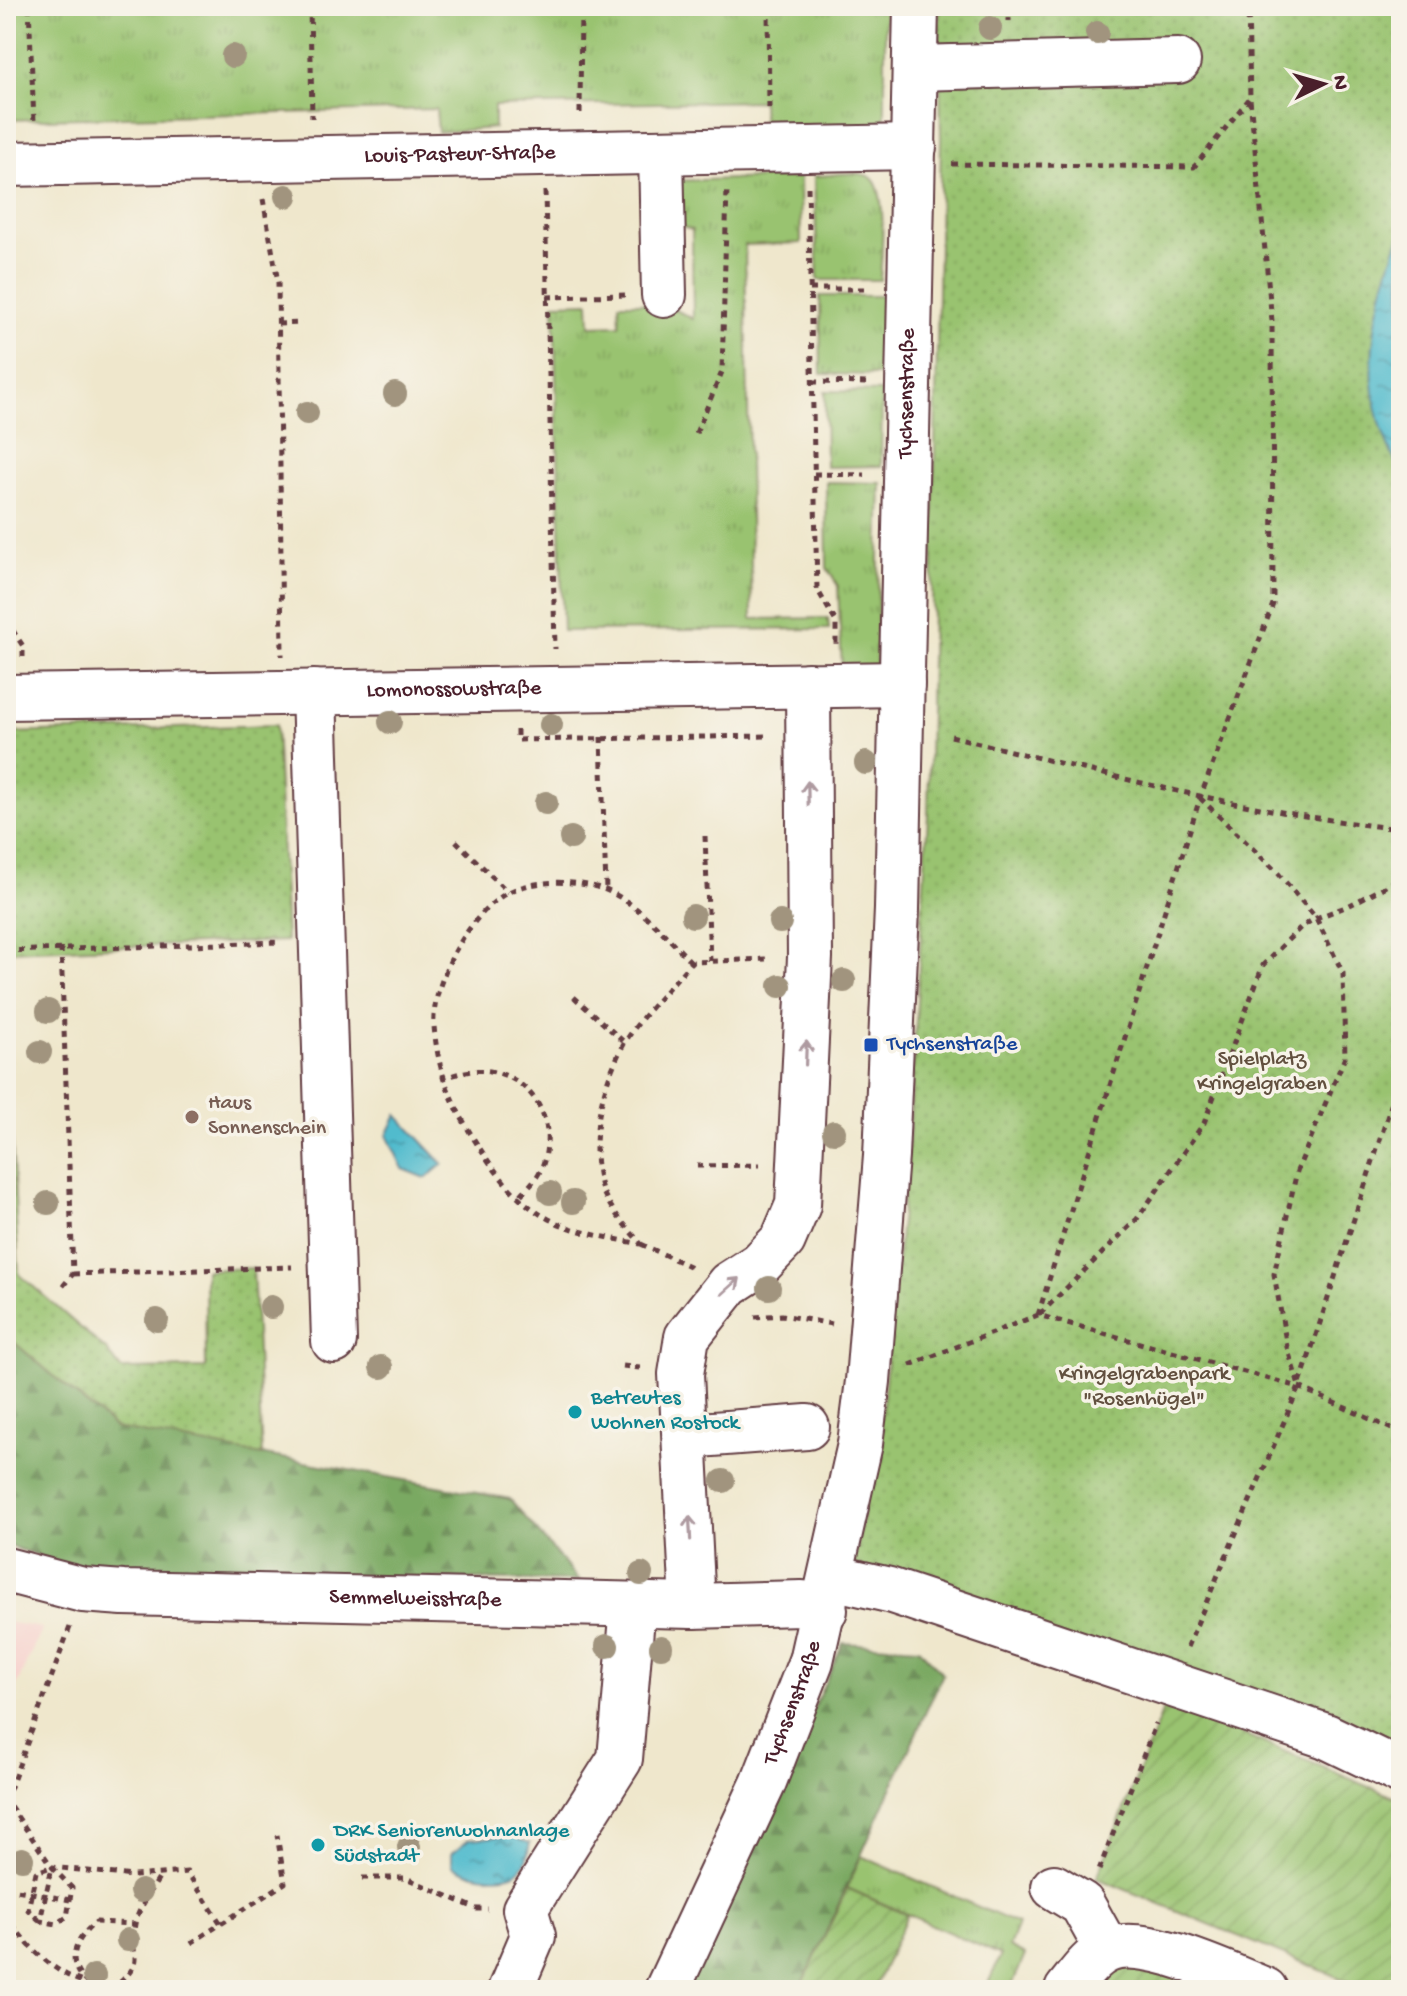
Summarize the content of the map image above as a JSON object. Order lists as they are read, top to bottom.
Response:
{
  "streets": {
    "street": [
      "Louis-Pasteur-Straße",
      "Tychsenstraße",
      "Lomonossowstraße",
      "Semmelweisstraße"
    ]
  },
  "crossings": [
    ["Louis-Pasteur-Straße", "Tychsenstraße"],
    ["Tychsenstraße", "Lomonossowstraße"],
    ["Tychsenstraße", "Semmelweisstraße"]
  ],
  "parks": ["Spielplatz Kringelgraben", "Kringelgrabenpark \"Rosenhügel\""],
  "places": {
    "transit": ["Tychsenstraße"],
    "other": ["Haus Sonnenschein", "Betreutes Wohnen Rostock", "DRK Seniorenwohnanlage Südstadt"]
  },
  "north": "right"
}
